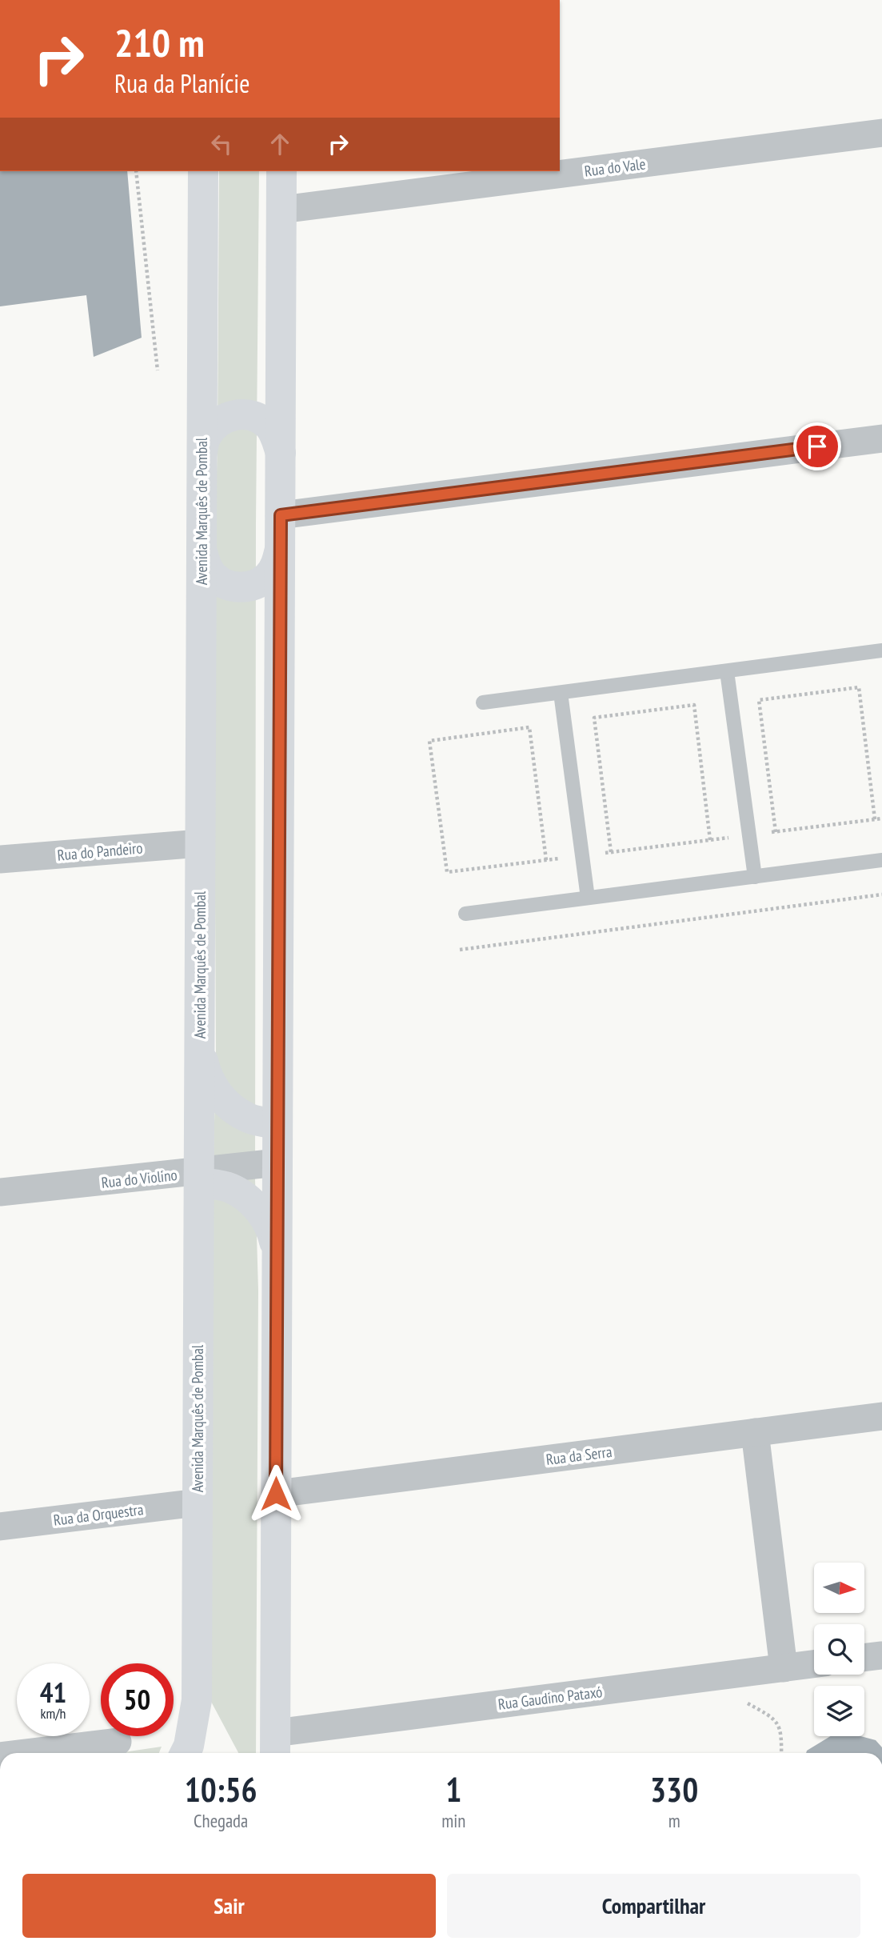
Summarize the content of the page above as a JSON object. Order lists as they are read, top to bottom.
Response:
{
  "streets": {
    "main road": ["Avenida Marquês de Pombal"],
    "street": [
      "Rua do Vale",
      "Rua do Pandeiro",
      "Rua do Violino",
      "Rua da Serra",
      "Rua da Orquestra",
      "Rua Gaudino Pataxó"
    ]
  },
  "crossings": [
    ["Avenida Marquês de Pombal", "Rua do Pandeiro"],
    ["Avenida Marquês de Pombal", "Rua do Violino"],
    ["Avenida Marquês de Pombal", "Rua da Orquestra"]
  ],
  "north": "right",
  "page": {
    "turn": ["210 m", "Rua da Planície"],
    "speed": "41 km/h",
    "limit": "50",
    "eta": [
      "10:56",
      "Chegada",
      "1",
      "min",
      "330",
      "m"
    ],
    "buttons": ["Sair", "Compartilhar"]
  }
}
